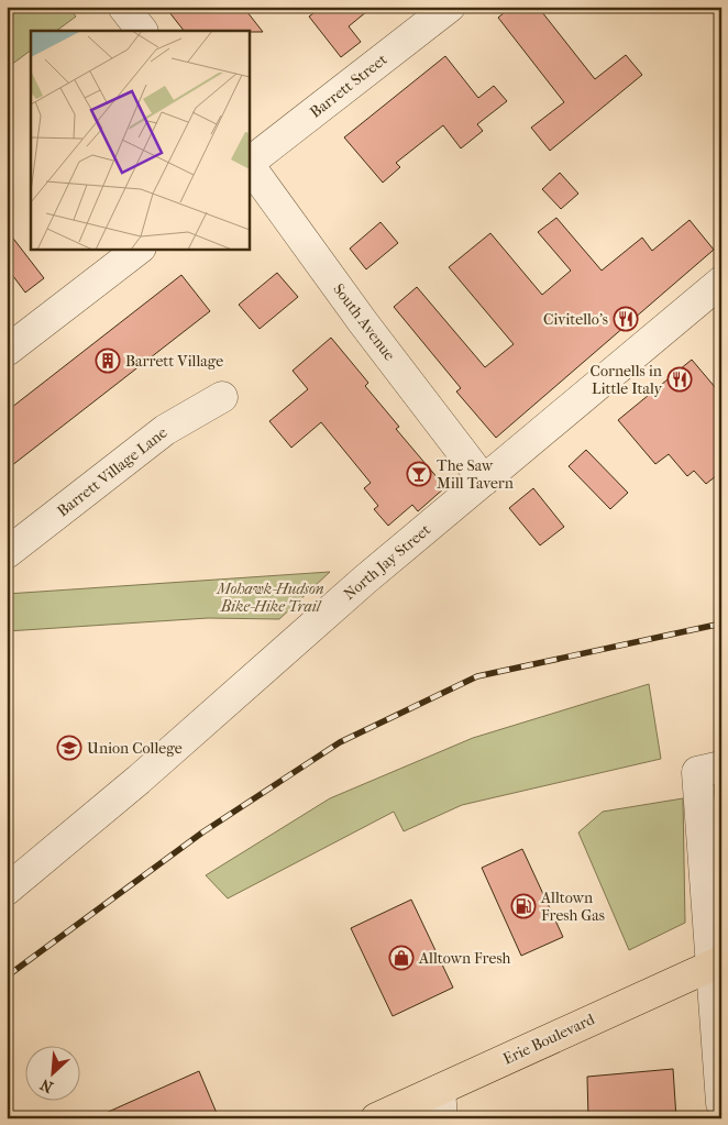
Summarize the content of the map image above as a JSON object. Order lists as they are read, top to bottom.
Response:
{
  "streets": {
    "highway": ["Erie Boulevard"],
    "street": [
      "Barrett Street",
      "South Avenue",
      "Barrett Village Lane",
      "North Jay Street"
    ]
  },
  "crossings": [
    ["South Avenue", "North Jay Street"]
  ],
  "parks": ["Mohawk-Hudson Bike-Hike Trail"],
  "places": {
    "restaurant": ["Civitello's", "Cornells in Little Italy"],
    "building": ["Barrett Village"],
    "bar": ["The Saw Mill Tavern"],
    "school or university": ["Union College"],
    "fuel station": ["Alltown Fresh Gas"],
    "shop": ["Alltown Fresh"]
  },
  "north": "bottom left"
}
